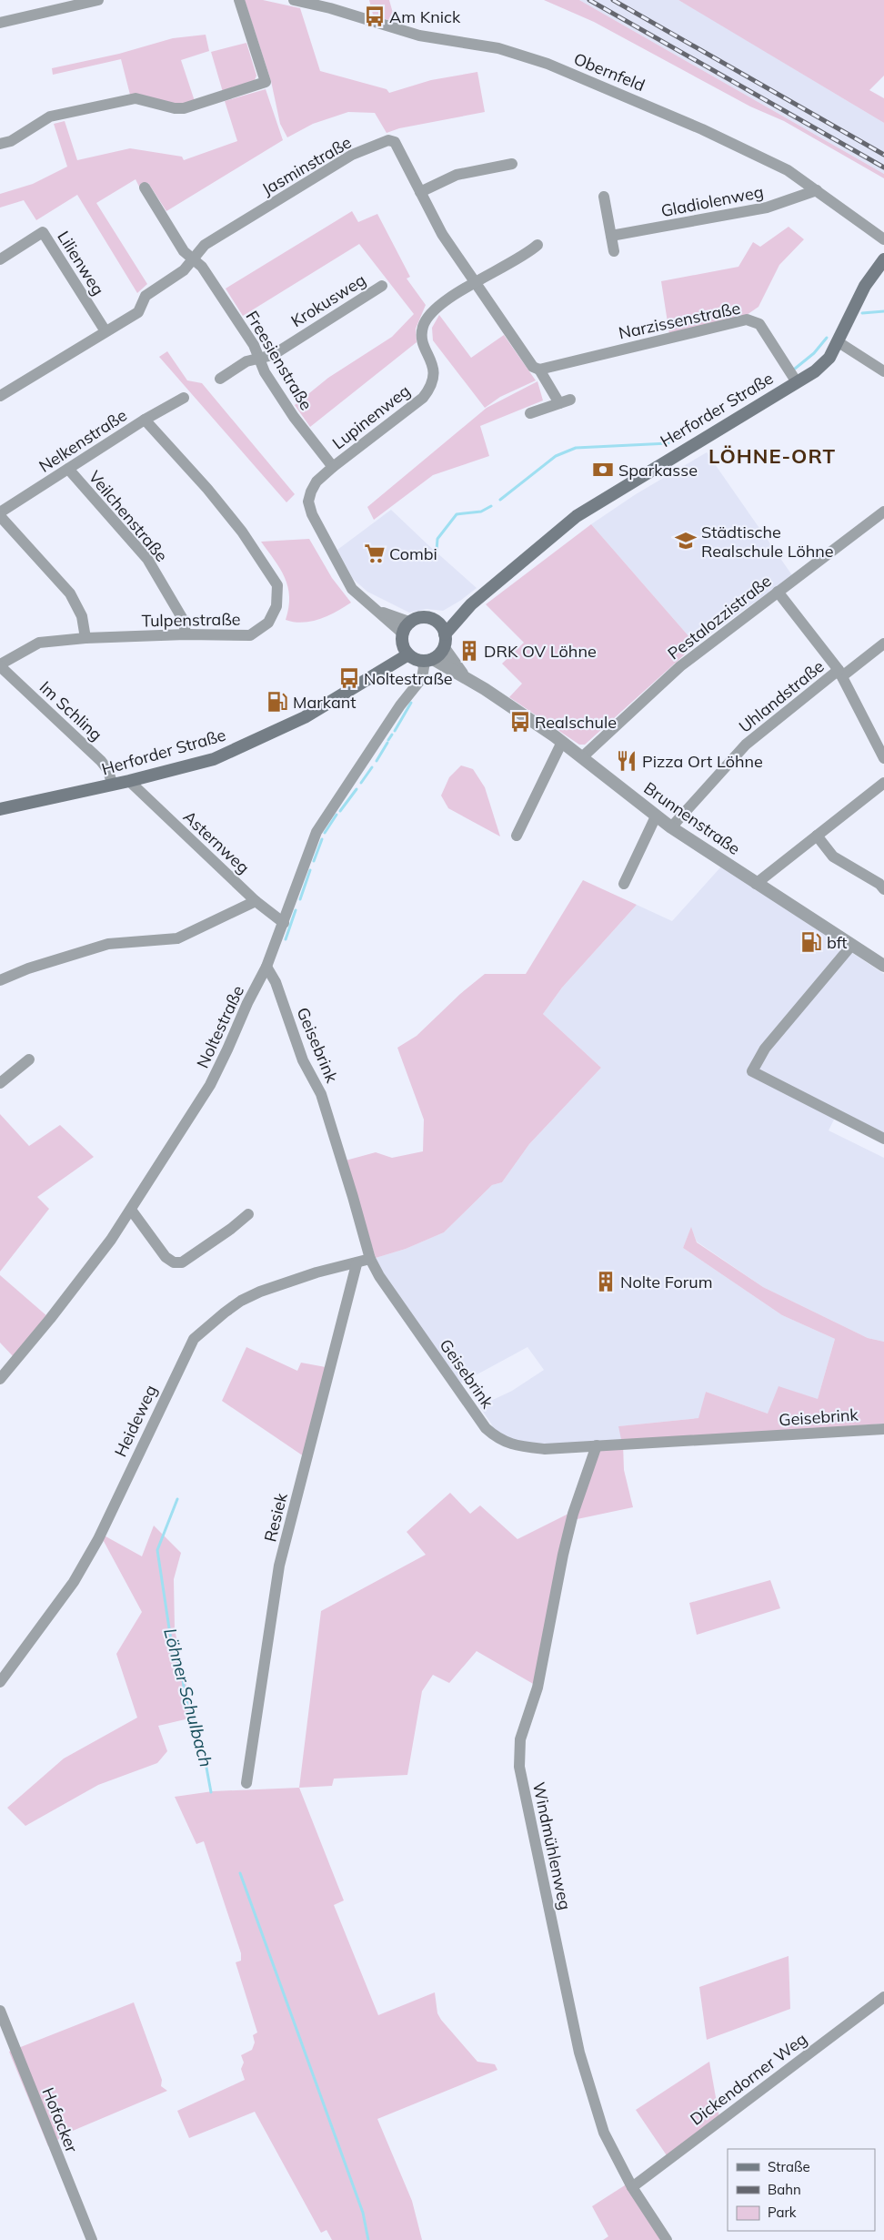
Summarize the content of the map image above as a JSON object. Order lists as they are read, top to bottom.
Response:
{
  "streets": {
    "main road": ["Herforder Straße"],
    "street": [
      "Obernfeld",
      "Jasminstraße",
      "Gladiolenweg",
      "Lilienweg",
      "Krokusweg",
      "Narzissenstraße",
      "Freesienstraße",
      "Lupinenweg",
      "Nelkenstraße",
      "Veilchenstraße",
      "Pestalozzistraße",
      "Tulpenstraße",
      "Uhlandstraße",
      "Im Schling",
      "Brunnenstraße",
      "Asternweg",
      "Noltestraße",
      "Geisebrink",
      "Heideweg",
      "Resiek",
      "Windmühlenweg",
      "Dickendorner Weg",
      "Hofacker"
    ]
  },
  "crossings": [
    ["Obernfeld", "Gladiolenweg"],
    ["Jasminstraße", "Lilienweg"],
    ["Jasminstraße", "Narzissenstraße"],
    ["Jasminstraße", "Freesienstraße"],
    ["Jasminstraße", "Lupinenweg"],
    ["Krokusweg", "Freesienstraße"],
    ["Narzissenstraße", "Herforder Straße"],
    ["Freesienstraße", "Lupinenweg"],
    ["Herforder Straße", "Im Schling"],
    ["Herforder Straße", "Brunnenstraße"],
    ["Herforder Straße", "Asternweg"],
    ["Herforder Straße", "Noltestraße"],
    ["Nelkenstraße", "Veilchenstraße"],
    ["Nelkenstraße", "Tulpenstraße"],
    ["Veilchenstraße", "Tulpenstraße"],
    ["Pestalozzistraße", "Brunnenstraße"],
    ["Tulpenstraße", "Im Schling"],
    ["Uhlandstraße", "Brunnenstraße"],
    ["Brunnenstraße", "Noltestraße"],
    ["Asternweg", "Noltestraße"],
    ["Noltestraße", "Geisebrink"],
    ["Geisebrink", "Heideweg"],
    ["Geisebrink", "Windmühlenweg"],
    ["Heideweg", "Resiek"],
    ["Windmühlenweg", "Dickendorner Weg"]
  ],
  "districts": ["LÖHNE-ORT"],
  "water": ["Löhner Schulbach"],
  "places": {
    "bus stop": ["Am Knick", "Noltestraße", "Realschule"],
    "bank": ["Sparkasse"],
    "school or university": ["Städtische Realschule Löhne"],
    "supermarket": ["Combi"],
    "building": ["DRK OV Löhne", "Nolte Forum"],
    "fuel station": ["Markant", "bft"],
    "restaurant": ["Pizza Ort Löhne"]
  },
  "legend": ["Straße", "Bahn", "Park"]
}
